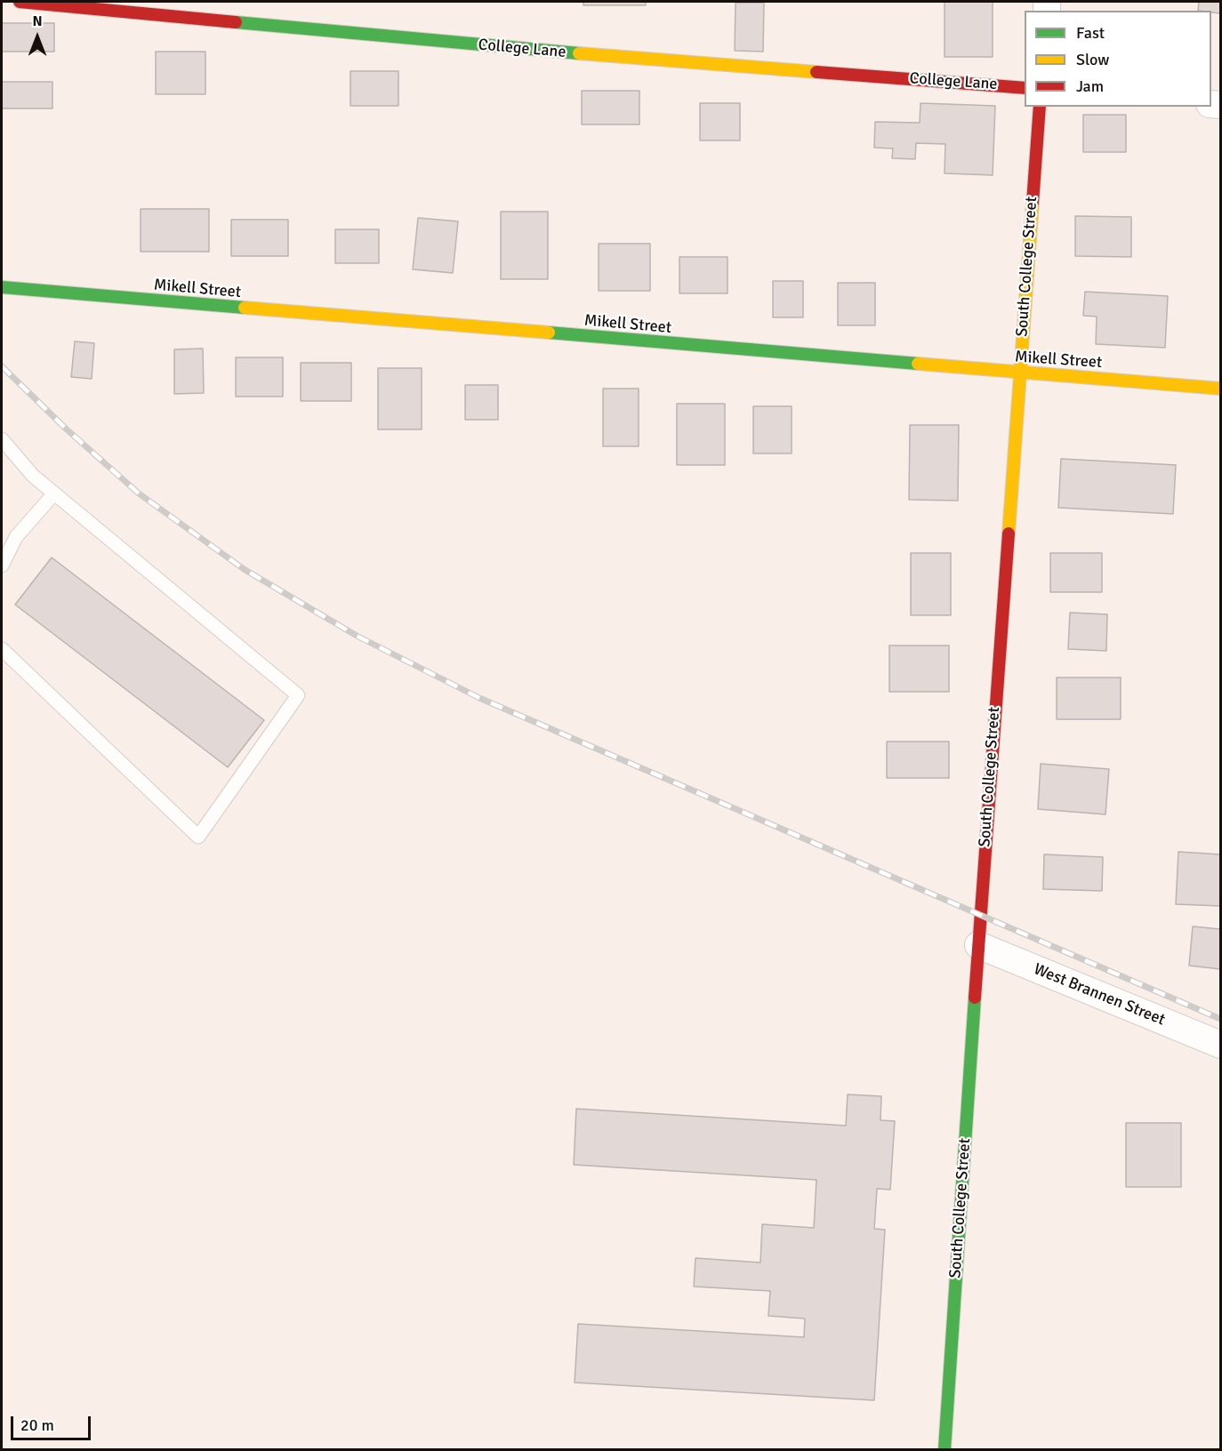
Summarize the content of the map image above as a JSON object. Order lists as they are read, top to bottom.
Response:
{
  "streets": {
    "street": [
      "College Lane",
      "South College Street",
      "Mikell Street",
      "West Brannen Street"
    ]
  },
  "crossings": [
    ["South College Street", "Mikell Street"],
    ["South College Street", "West Brannen Street"]
  ],
  "legend": ["Fast", "Slow", "Jam"],
  "scale_bar": "20 m",
  "north": "top"
}
